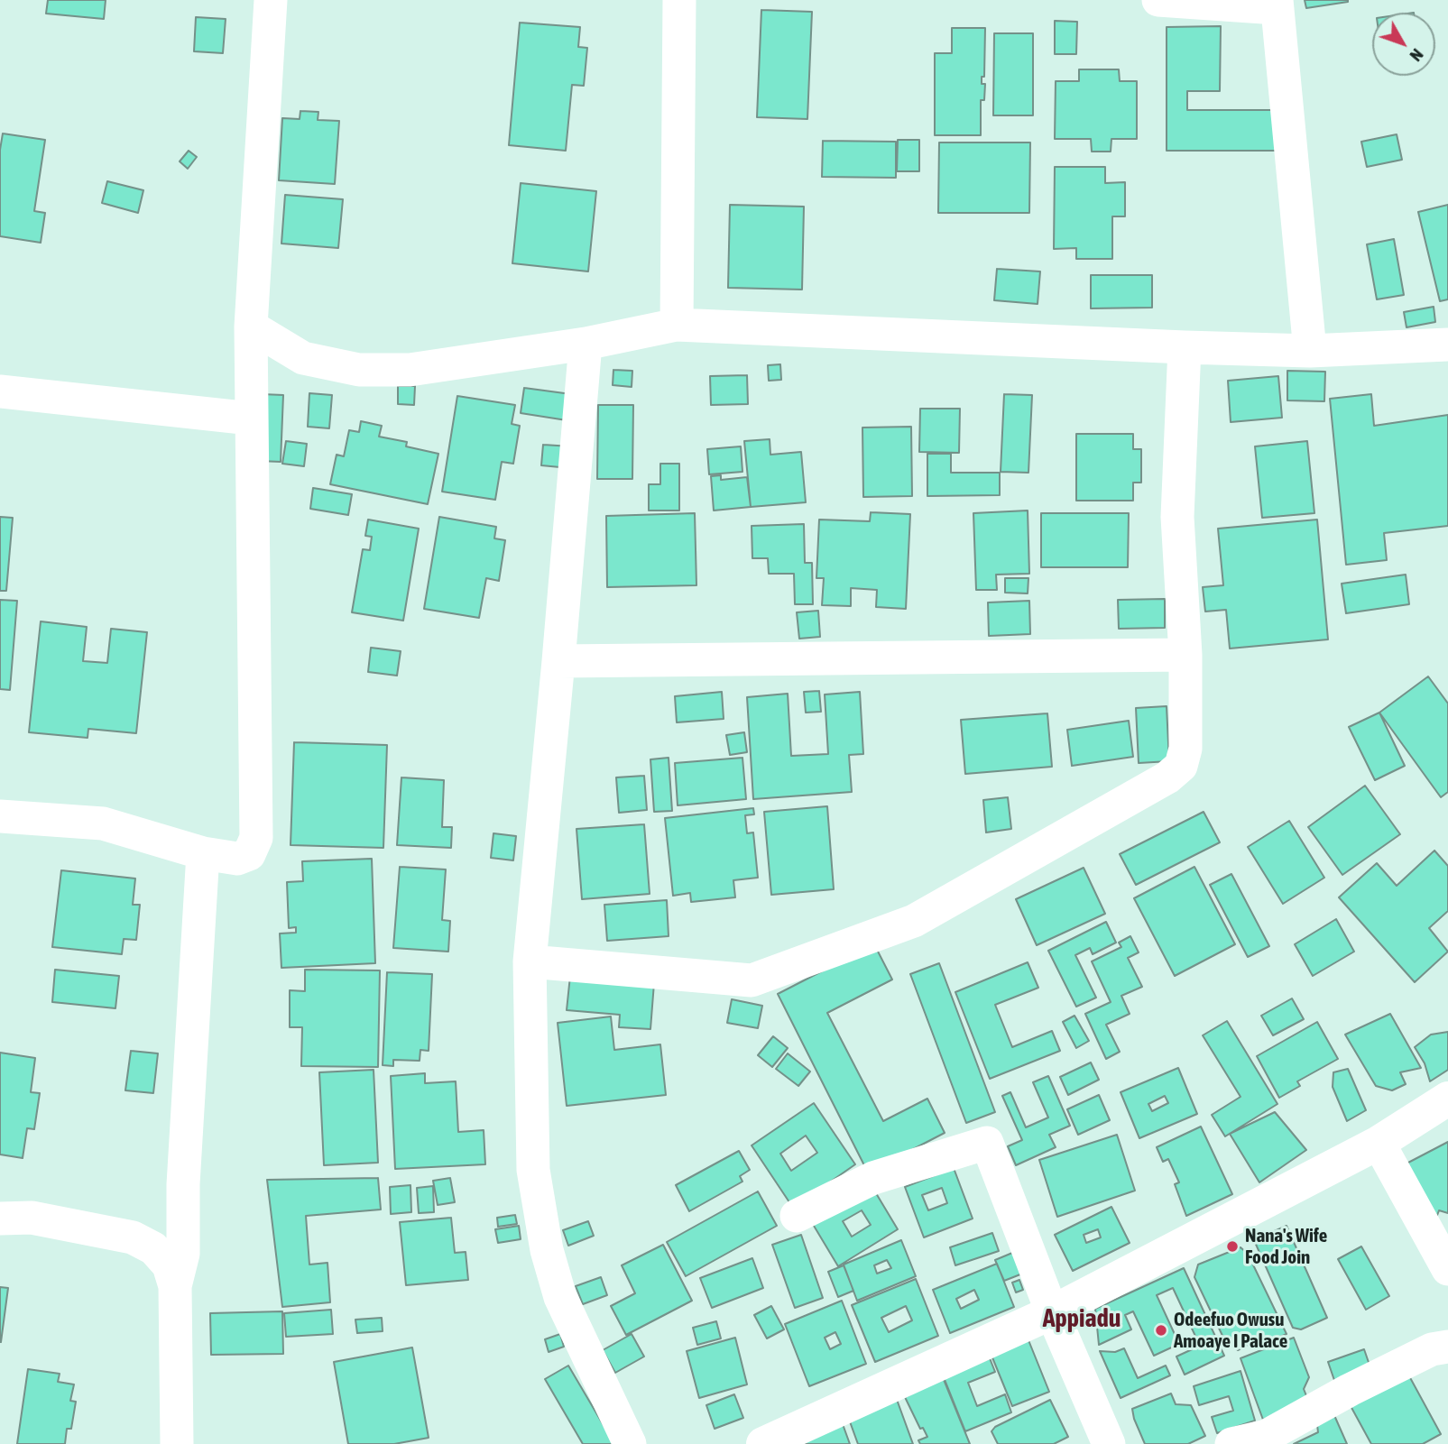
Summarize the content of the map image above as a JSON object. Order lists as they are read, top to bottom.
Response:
{
  "districts": ["Appiadu"],
  "places": ["Nana's Wife Food Join", "Odeefuo Owusu Amoaye I Palace"],
  "north": "bottom right"
}
